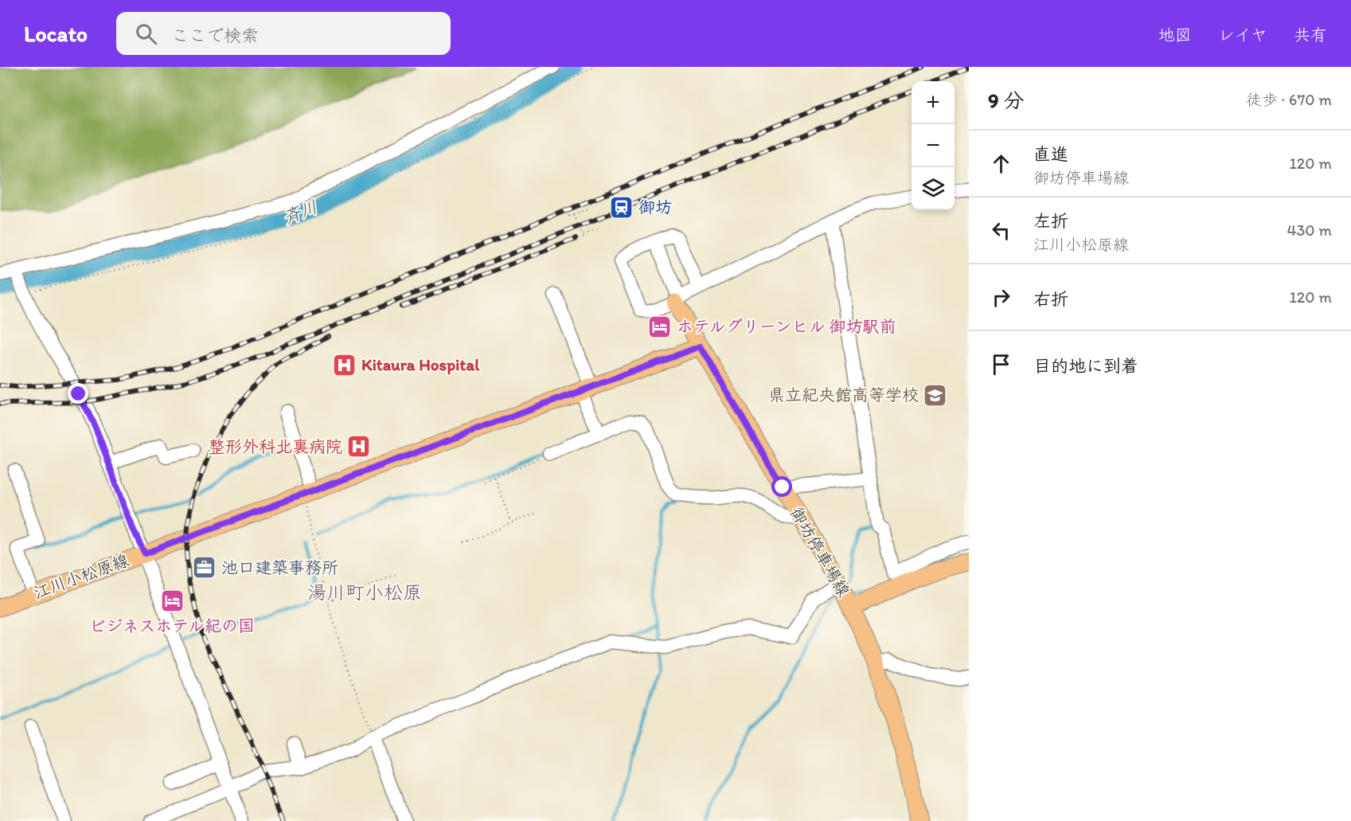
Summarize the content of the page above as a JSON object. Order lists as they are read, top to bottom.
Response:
{
  "streets": {
    "main road": ["御坊停車場線", "江川小松原線"]
  },
  "crossings": [
    ["御坊停車場線", "江川小松原線"]
  ],
  "districts": ["湯川町小松原"],
  "water": ["斉川"],
  "places": {
    "station": ["御坊"],
    "hotel": ["ホテルグリーンヒル 御坊駅前", "ビジネスホテル紀の国"],
    "hospital": ["Kitaura Hospital", "整形外科北裏病院"],
    "school or university": ["県立紀央館高等学校"],
    "office": ["池口建築事務所"]
  },
  "page": {
    "header": "Locato",
    "search": "ここで検索",
    "nav": ["地図", "レイヤ", "共有"],
    "heading": ["9 分", "徒歩 · 670 m"],
    "map_buttons": ["+", "−"],
    "list": [
      ["直進", "御坊停車場線", "120 m"],
      ["左折", "江川小松原線", "430 m"],
      ["右折", "120 m"],
      "目的地に到着"
    ]
  }
}
